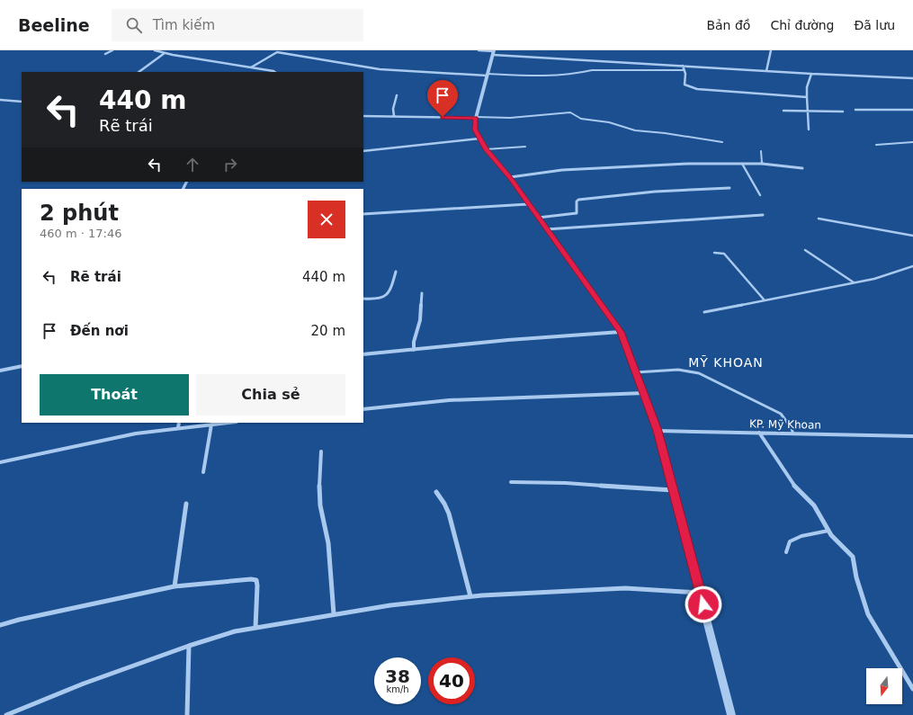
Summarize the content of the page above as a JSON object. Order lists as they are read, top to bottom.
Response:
{
  "streets": {
    "street": ["KP. Mỹ Khoan"]
  },
  "districts": ["MỸ KHOAN"],
  "north": "bottom",
  "page": {
    "header": "Beeline",
    "search": "Tìm kiếm",
    "nav": ["Bản đồ", "Chỉ đường", "Đã lưu"],
    "turn": ["440 m", "Rẽ trái"],
    "heading": ["2 phút", "460 m · 17:46"],
    "list": [
      {
        "name": "Rẽ trái",
        "value": "440 m"
      },
      {
        "name": "Đến nơi",
        "value": "20 m"
      }
    ],
    "buttons": ["Thoát", "Chia sẻ"],
    "speed": "38 km/h",
    "limit": "40"
  }
}
